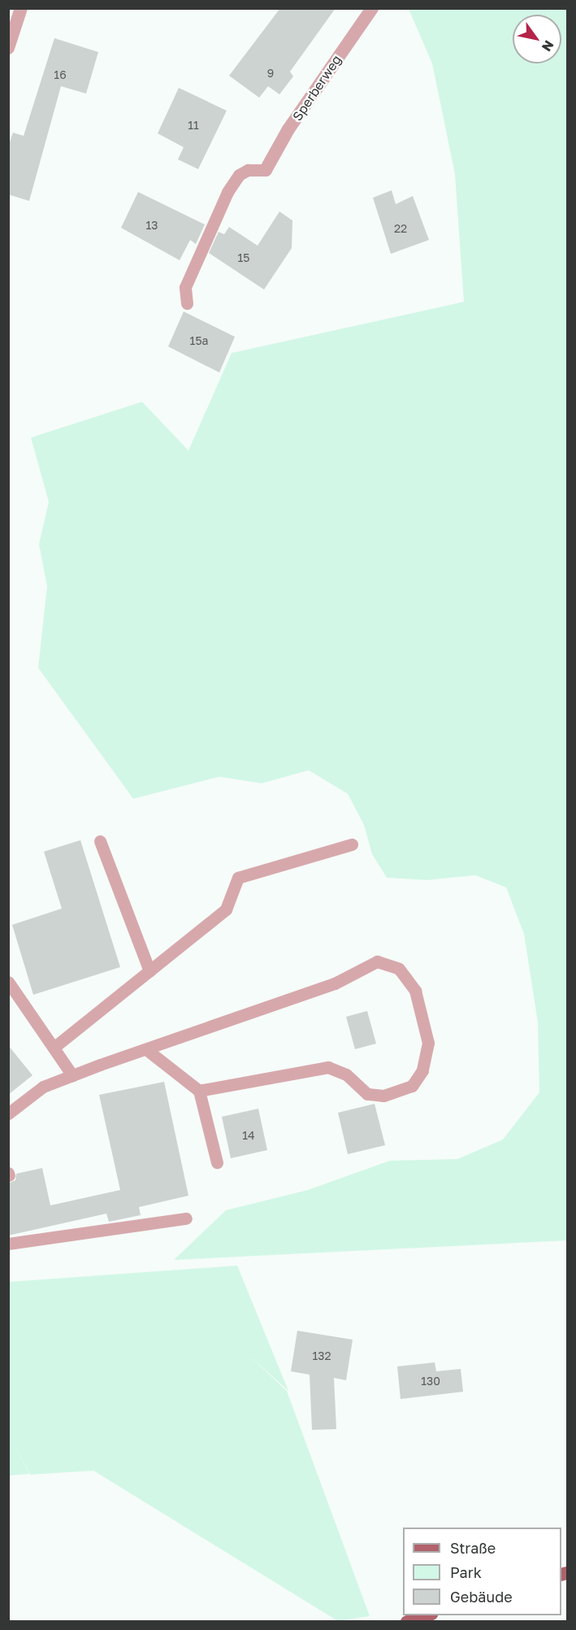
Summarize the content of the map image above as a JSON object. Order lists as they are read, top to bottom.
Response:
{
  "streets": {
    "street": ["Sperberweg"]
  },
  "house_numbers": [
    "9",
    "16",
    "11",
    "13",
    "22",
    "15",
    "15a",
    "14",
    "132",
    "130"
  ],
  "legend": ["Straße", "Park", "Gebäude"],
  "north": "bottom right"
}
